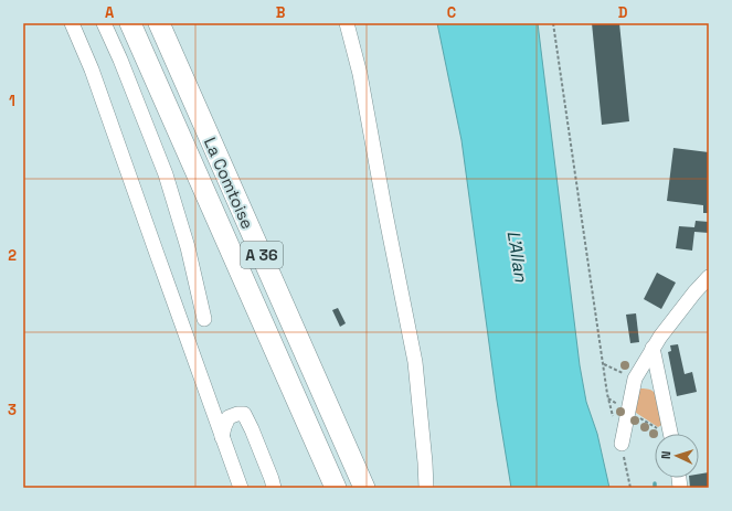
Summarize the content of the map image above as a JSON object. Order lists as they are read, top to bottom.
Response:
{
  "streets": {
    "highway": ["La Comtoise", "A 36"]
  },
  "water": ["L'Allan"],
  "north": "left",
  "grid": {
    "columns": [
      "A",
      "B",
      "C",
      "D"
    ],
    "rows": ["1", "2", "3"]
  }
}
